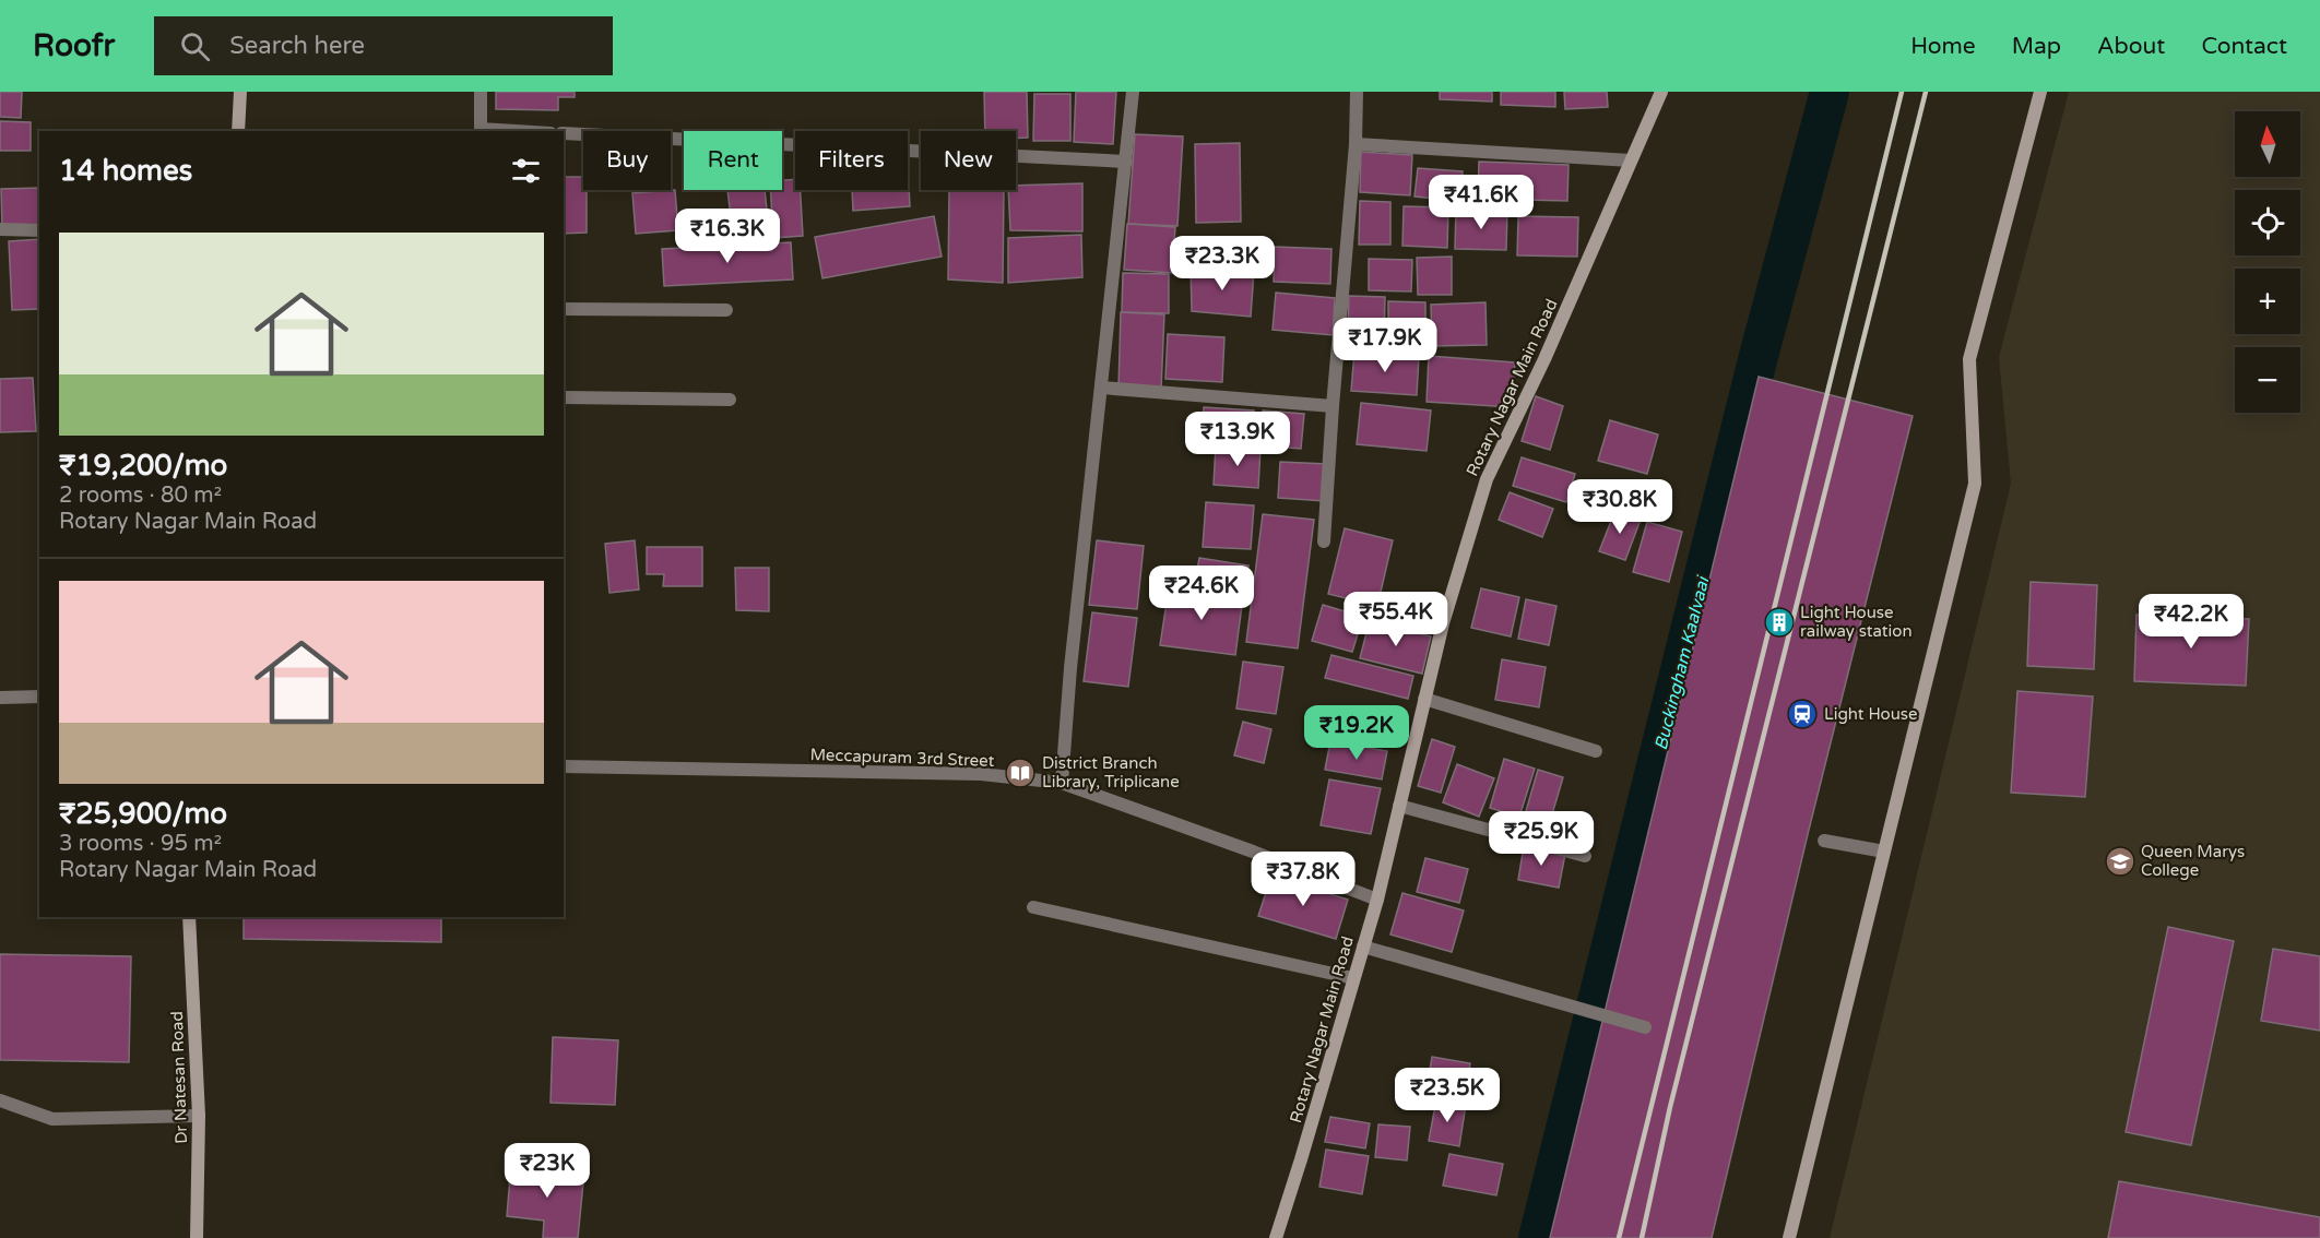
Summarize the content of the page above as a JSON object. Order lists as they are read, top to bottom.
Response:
{
  "streets": {
    "street": ["Rotary Nagar Main Road", "Meccapuram 3rd Street", "Dr Natesan Road"]
  },
  "crossings": [
    ["Rotary Nagar Main Road", "Meccapuram 3rd Street"]
  ],
  "water": ["Buckingham Kaalvaai"],
  "places": {
    "building": ["Light House railway station"],
    "station": ["Light House"],
    "library": ["District Branch Library, Triplicane"],
    "school or university": ["Queen Marys College"]
  },
  "north": "top",
  "page": {
    "header": "Roofr",
    "search": "Search here",
    "nav": [
      "Home",
      "Map",
      "About",
      "Contact"
    ],
    "map_buttons": ["+", "−"],
    "chip": [
      "Buy",
      "Rent",
      "Filters",
      "New"
    ],
    "heading": "14 homes",
    "price": [
      "₹41.6K",
      "₹16.3K",
      "₹23.3K",
      "₹17.9K",
      "₹13.9K",
      "₹30.8K",
      "₹24.6K",
      "₹55.4K",
      "₹42.2K",
      "₹19.2K",
      "₹25.9K",
      "₹37.8K",
      "₹23.5K",
      "₹23K"
    ],
    "list": [
      {
        "name": "₹19,200/mo",
        "note": "2 rooms · 80 m² · Rotary Nagar Main Road"
      },
      {
        "name": "₹25,900/mo",
        "note": "3 rooms · 95 m² · Rotary Nagar Main Road"
      }
    ]
  }
}
